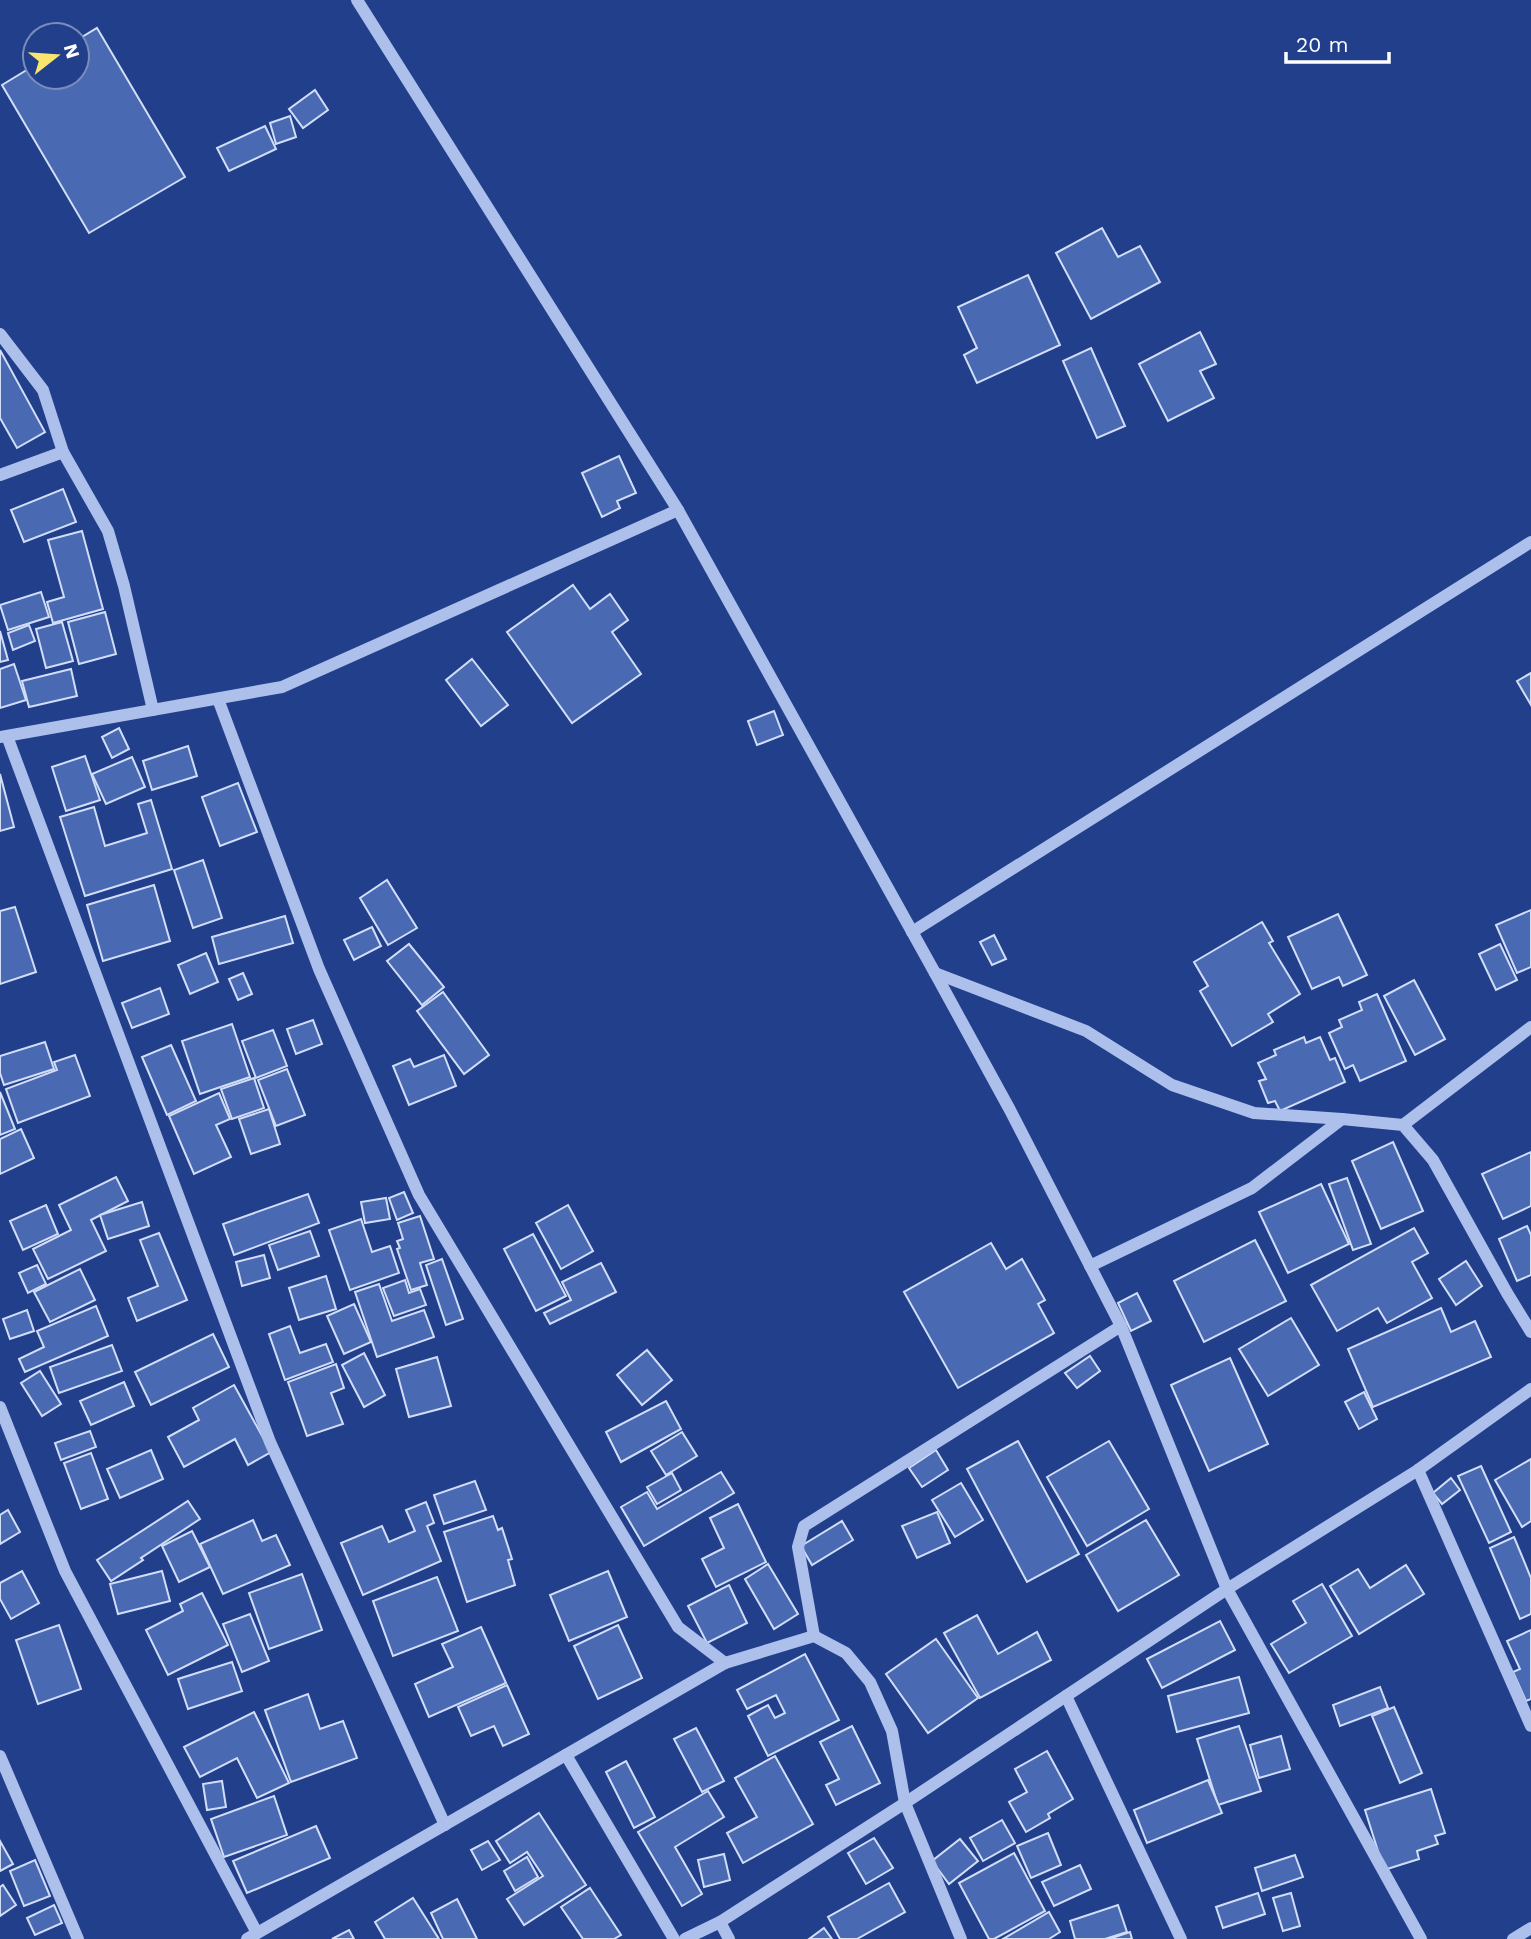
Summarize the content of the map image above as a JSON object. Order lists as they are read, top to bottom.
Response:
{
  "scale_bar": "20 m",
  "north": "right"
}
